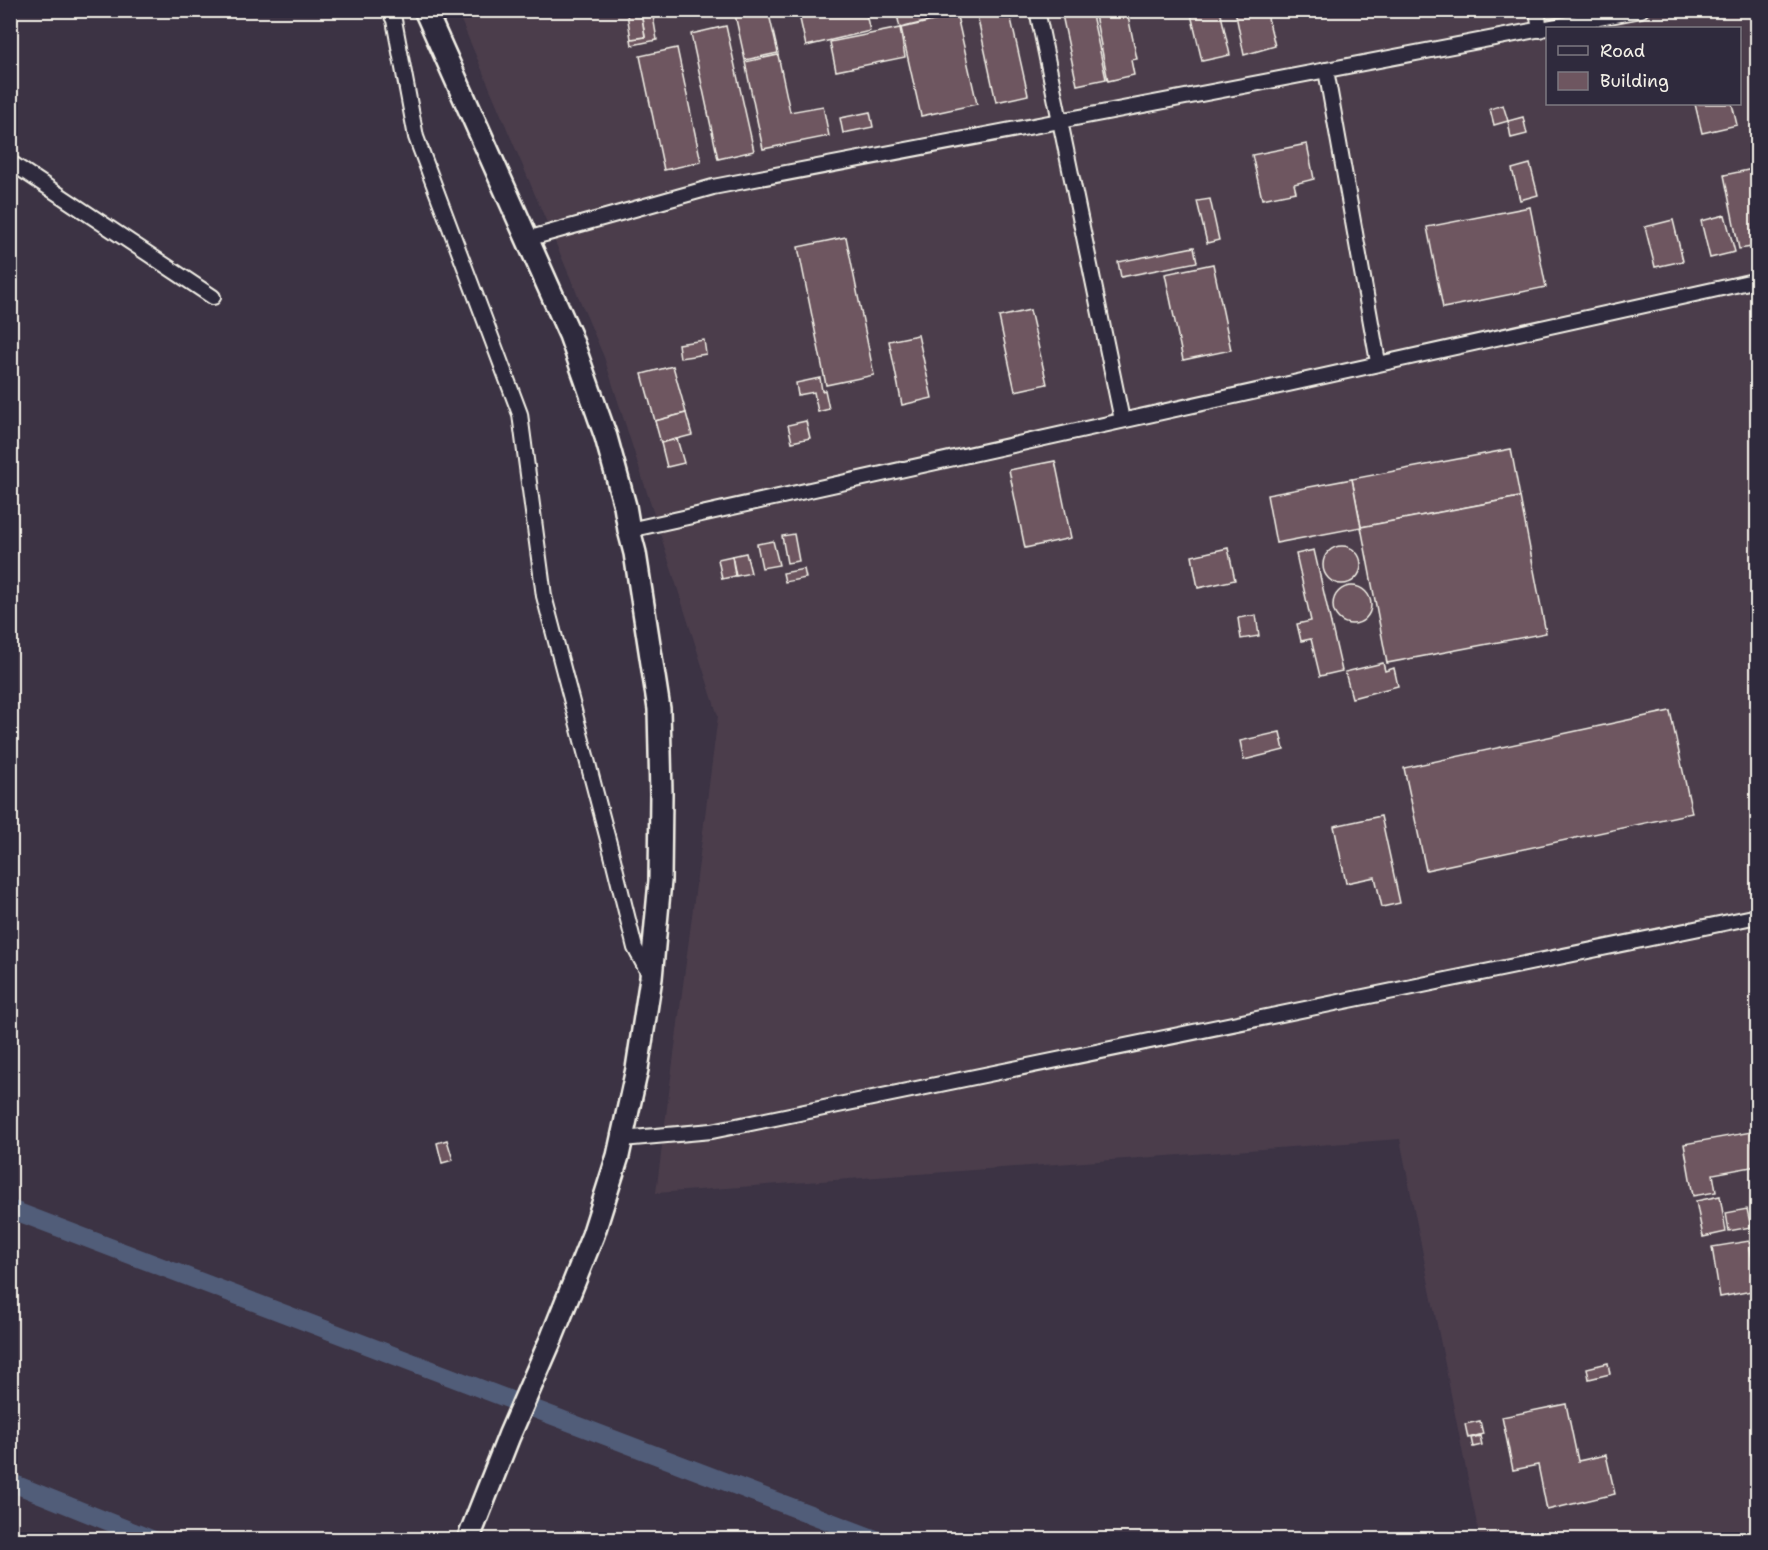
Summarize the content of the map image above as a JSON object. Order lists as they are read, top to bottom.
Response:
{
  "legend": ["Road", "Building"]
}
